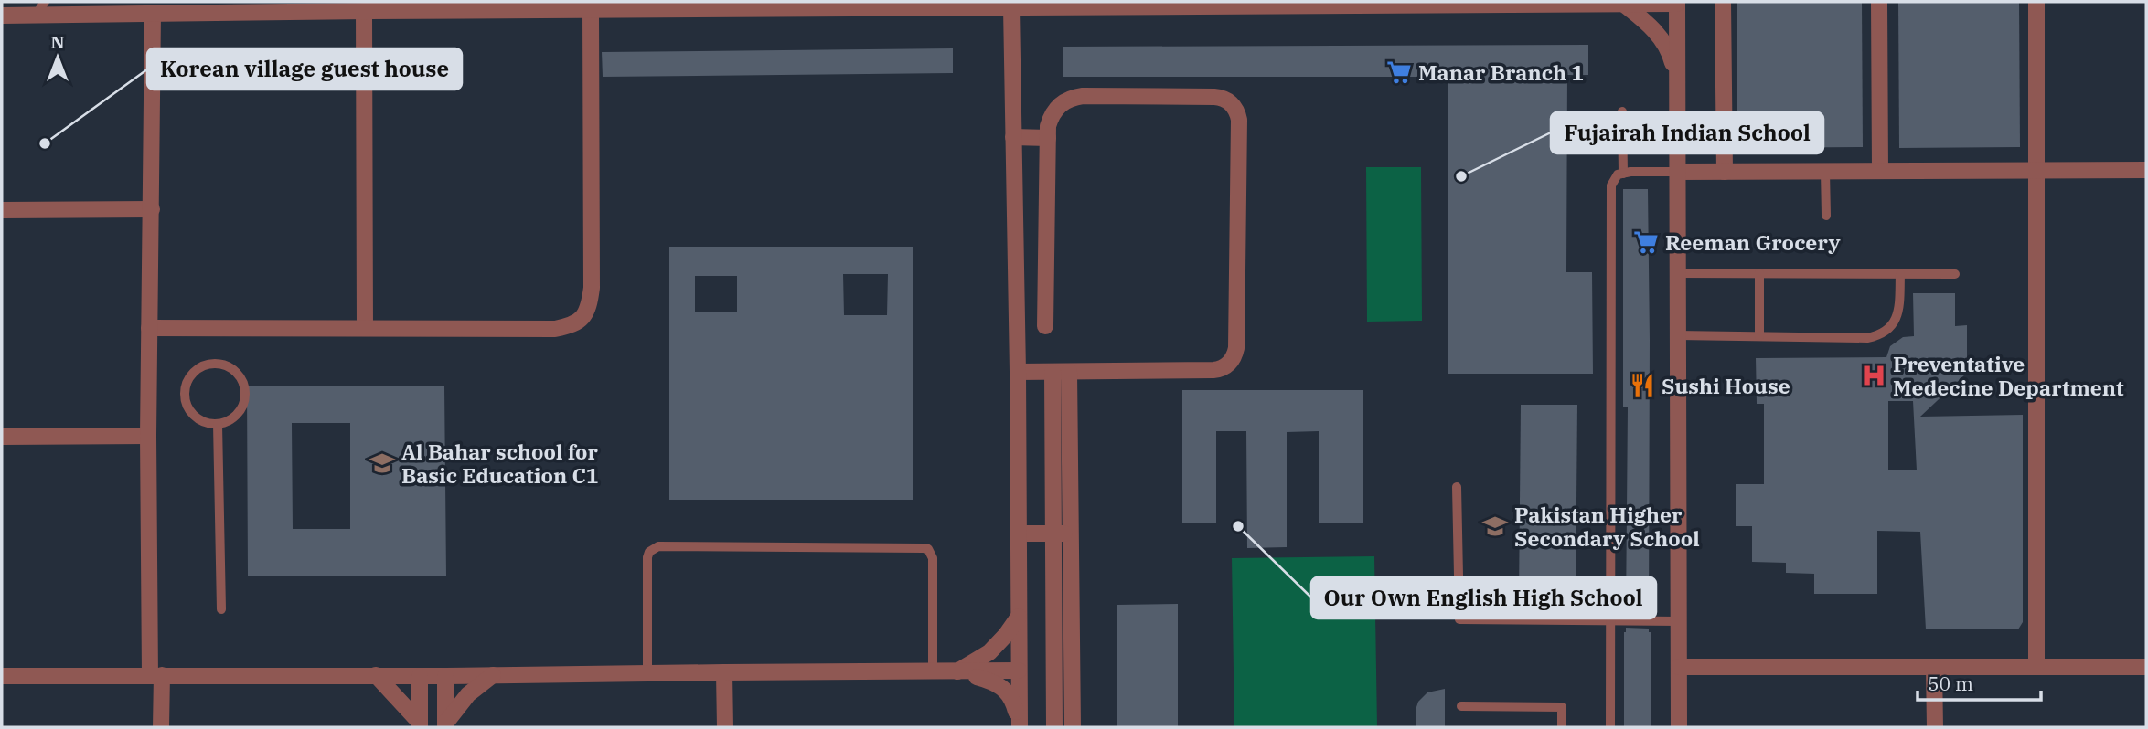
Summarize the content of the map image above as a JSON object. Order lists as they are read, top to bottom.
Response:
{
  "places": {
    "supermarket": ["Manar Branch 1", "Reeman Grocery"],
    "other": ["Korean village guest house", "Fujairah Indian School", "Our Own English High School"],
    "hospital": ["Preventative Medecine Department"],
    "restaurant": ["Sushi House"],
    "school or university": ["Al Bahar school for Basic Education C1", "Pakistan Higher Secondary School"]
  },
  "scale_bar": "50 m",
  "north": "top"
}
